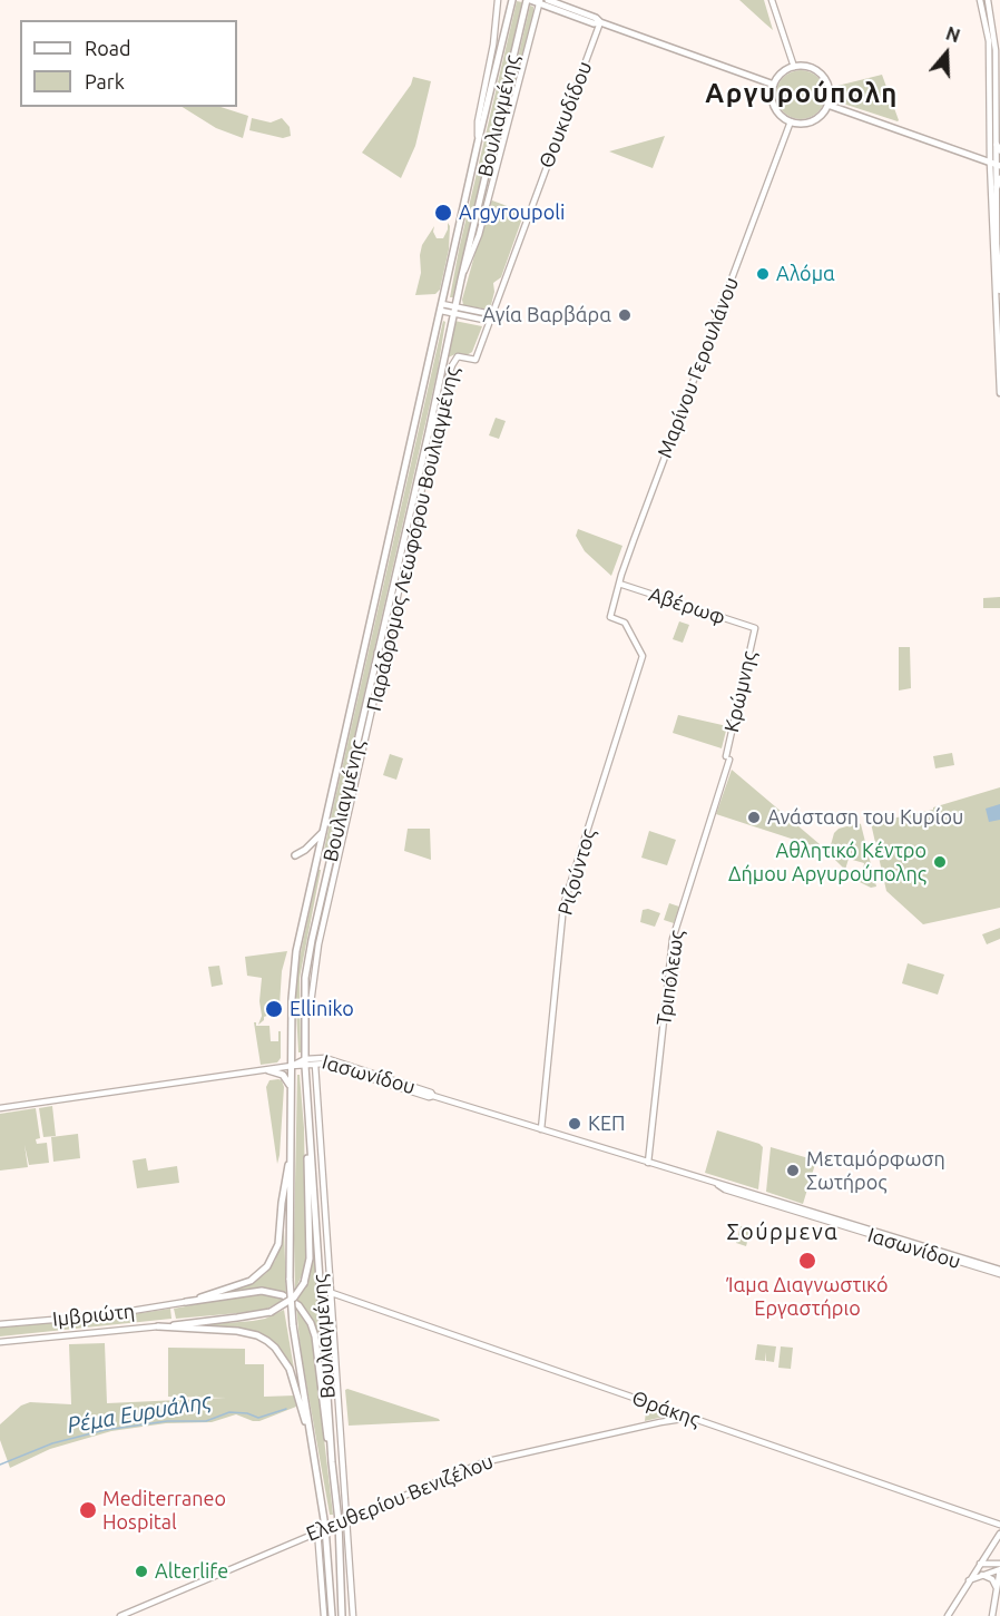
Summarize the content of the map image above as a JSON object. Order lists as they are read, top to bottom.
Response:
{
  "streets": {
    "main road": ["Βουλιαγμένης"],
    "street": [
      "Θουκυδίδου",
      "Μαρίνου Γερουλάνου",
      "Παράδρομος Λεωφόρου Βουλιαγμένης",
      "Αβέρωφ",
      "Κρώμνης",
      "Ριζούντος",
      "Τριπόλεως",
      "Ιασωνίδου",
      "Ιμβριώτη",
      "Θράκης",
      "Ελευθερίου Βενιζέλου"
    ]
  },
  "crossings": [
    ["Θουκυδίδου", "Παράδρομος Λεωφόρου Βουλιαγμένης"],
    ["Βουλιαγμένης", "Παράδρομος Λεωφόρου Βουλιαγμένης"],
    ["Βουλιαγμένης", "Ιασωνίδου"],
    ["Βουλιαγμένης", "Ελευθερίου Βενιζέλου"],
    ["Μαρίνου Γερουλάνου", "Αβέρωφ"],
    ["Μαρίνου Γερουλάνου", "Ριζούντος"],
    ["Αβέρωφ", "Κρώμνης"],
    ["Κρώμνης", "Τριπόλεως"],
    ["Ριζούντος", "Ιασωνίδου"],
    ["Τριπόλεως", "Ιασωνίδου"],
    ["Θράκης", "Ελευθερίου Βενιζέλου"]
  ],
  "districts": ["Αργυρούπολη", "Σούρμενα"],
  "water": ["Ρέμα Ευρυάλης"],
  "places": [
    "Argyroupoli",
    "Αλόμα",
    "Αγία Βαρβάρα",
    "Ανάσταση του Κυρίου",
    "Αθλητικό Κέντρο Δήμου Αργυρούπολης",
    "Elliniko",
    "ΚΕΠ",
    "Μεταμόρφωση Σωτήρος",
    "Ίαμα Διαγνωστικό Εργαστήριο",
    "Mediterraneo Hospital",
    "Alterlife"
  ],
  "legend": ["Road", "Park"],
  "north": "top"
}
